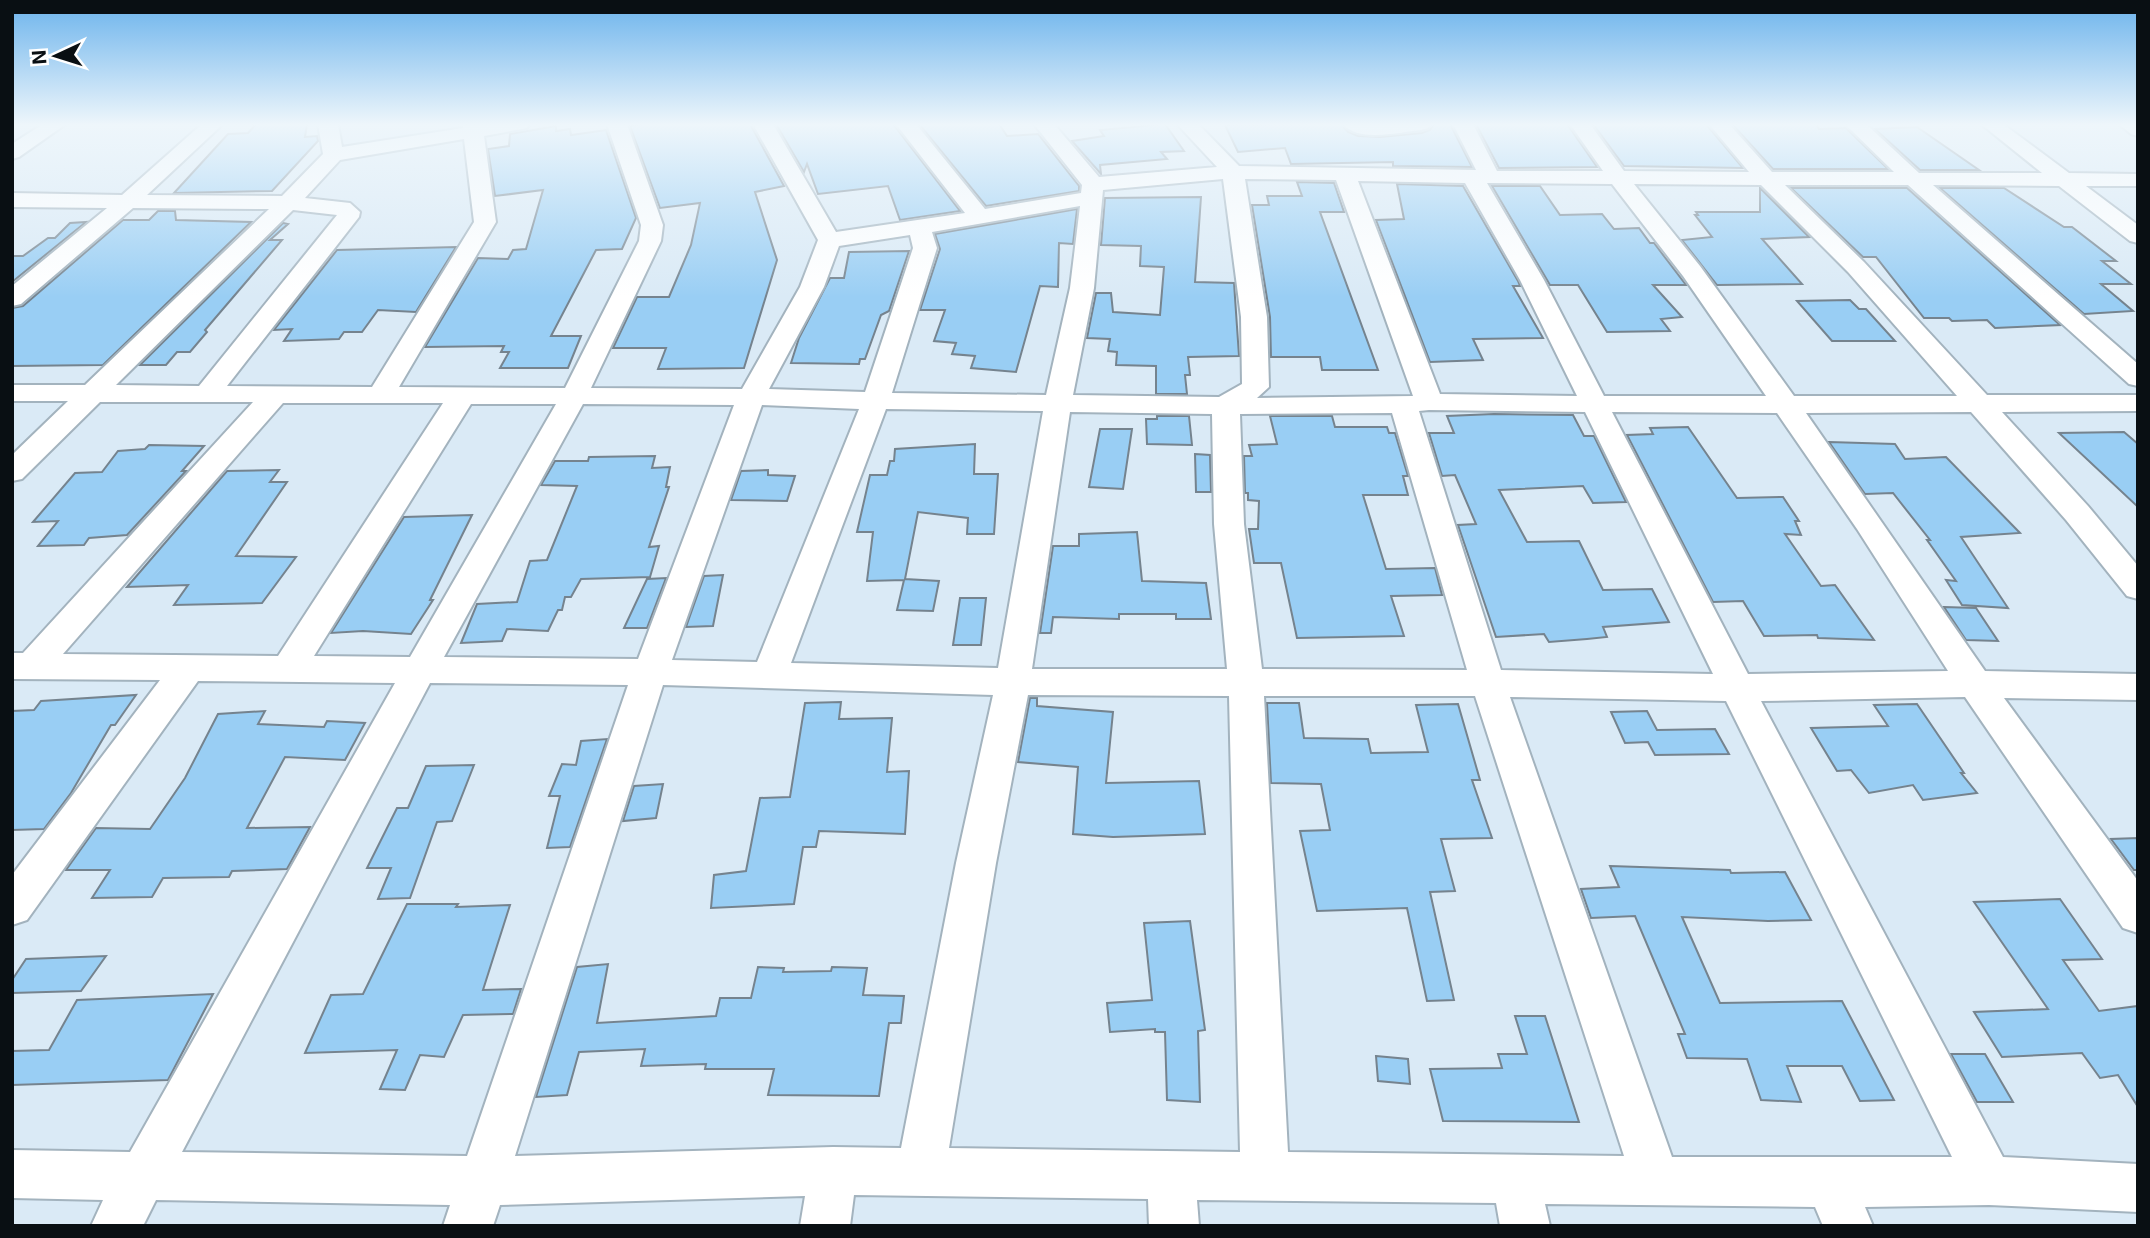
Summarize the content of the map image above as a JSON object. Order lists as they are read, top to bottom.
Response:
{
  "north": "left"
}
